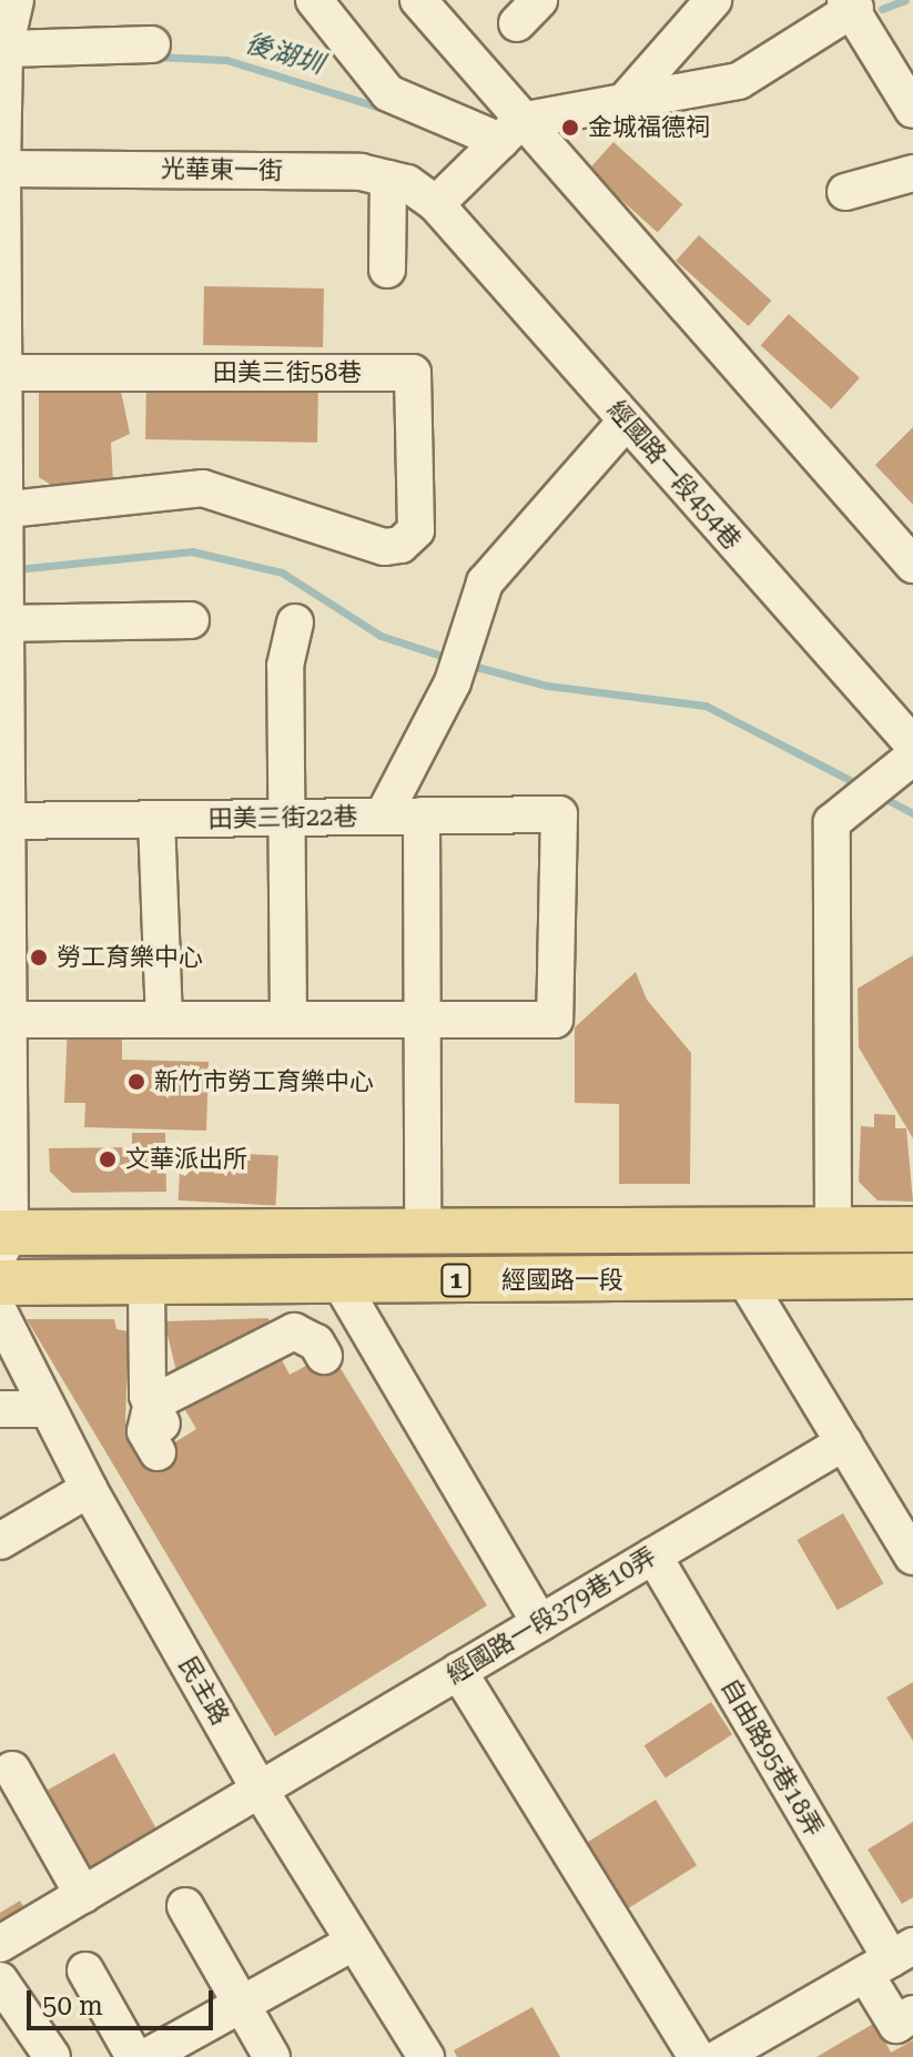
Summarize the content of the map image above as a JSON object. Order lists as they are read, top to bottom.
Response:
{
  "streets": {
    "main road": ["1", "經國路一段"],
    "street": [
      "光華東一街",
      "田美三街58巷",
      "經國路一段454巷",
      "田美三街22巷",
      "經國路一段379巷10弄",
      "民主路",
      "自由路95巷18弄"
    ]
  },
  "crossings": [
    ["光華東一街", "經國路一段454巷"],
    ["經國路一段379巷10弄", "民主路"],
    ["經國路一段379巷10弄", "自由路95巷18弄"]
  ],
  "water": ["後湖圳"],
  "places": [
    "金城福德祠",
    "勞工育樂中心",
    "新竹市勞工育樂中心",
    "文華派出所"
  ],
  "scale_bar": "50 m"
}
